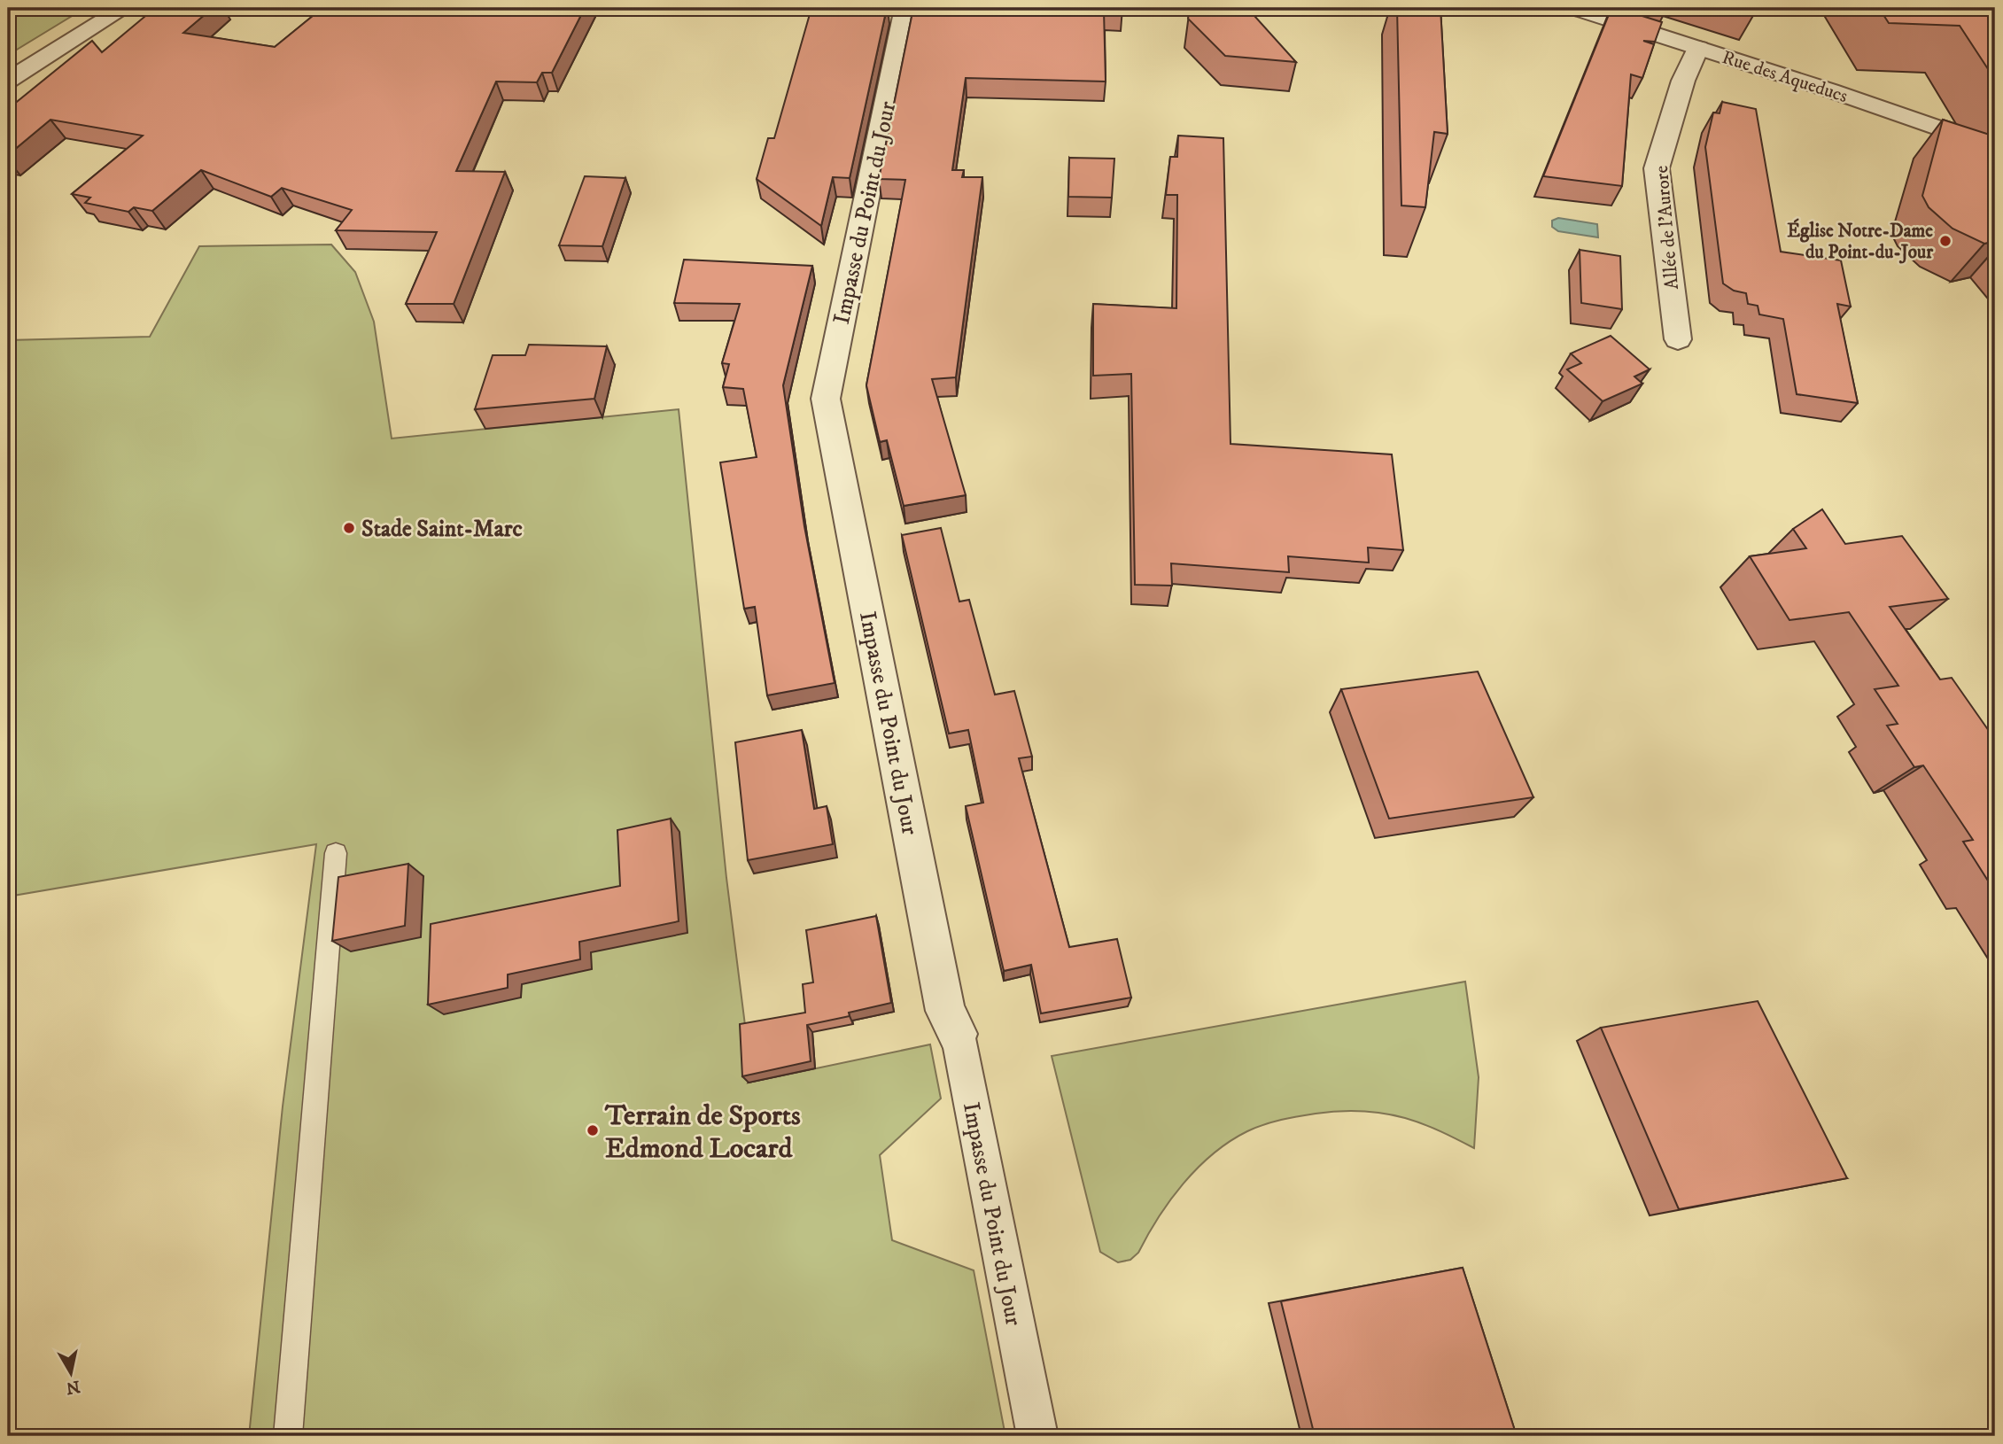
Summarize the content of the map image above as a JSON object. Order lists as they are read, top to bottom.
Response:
{
  "streets": {
    "street": ["Rue des Aqueducs", "Impasse du Point du Jour", "Allée de l'Aurore"]
  },
  "crossings": [
    ["Rue des Aqueducs", "Allée de l'Aurore"]
  ],
  "places": ["Église Notre-Dame du Point-du-Jour", "Stade Saint-Marc", "Terrain de Sports Edmond Locard"],
  "north": "bottom"
}
